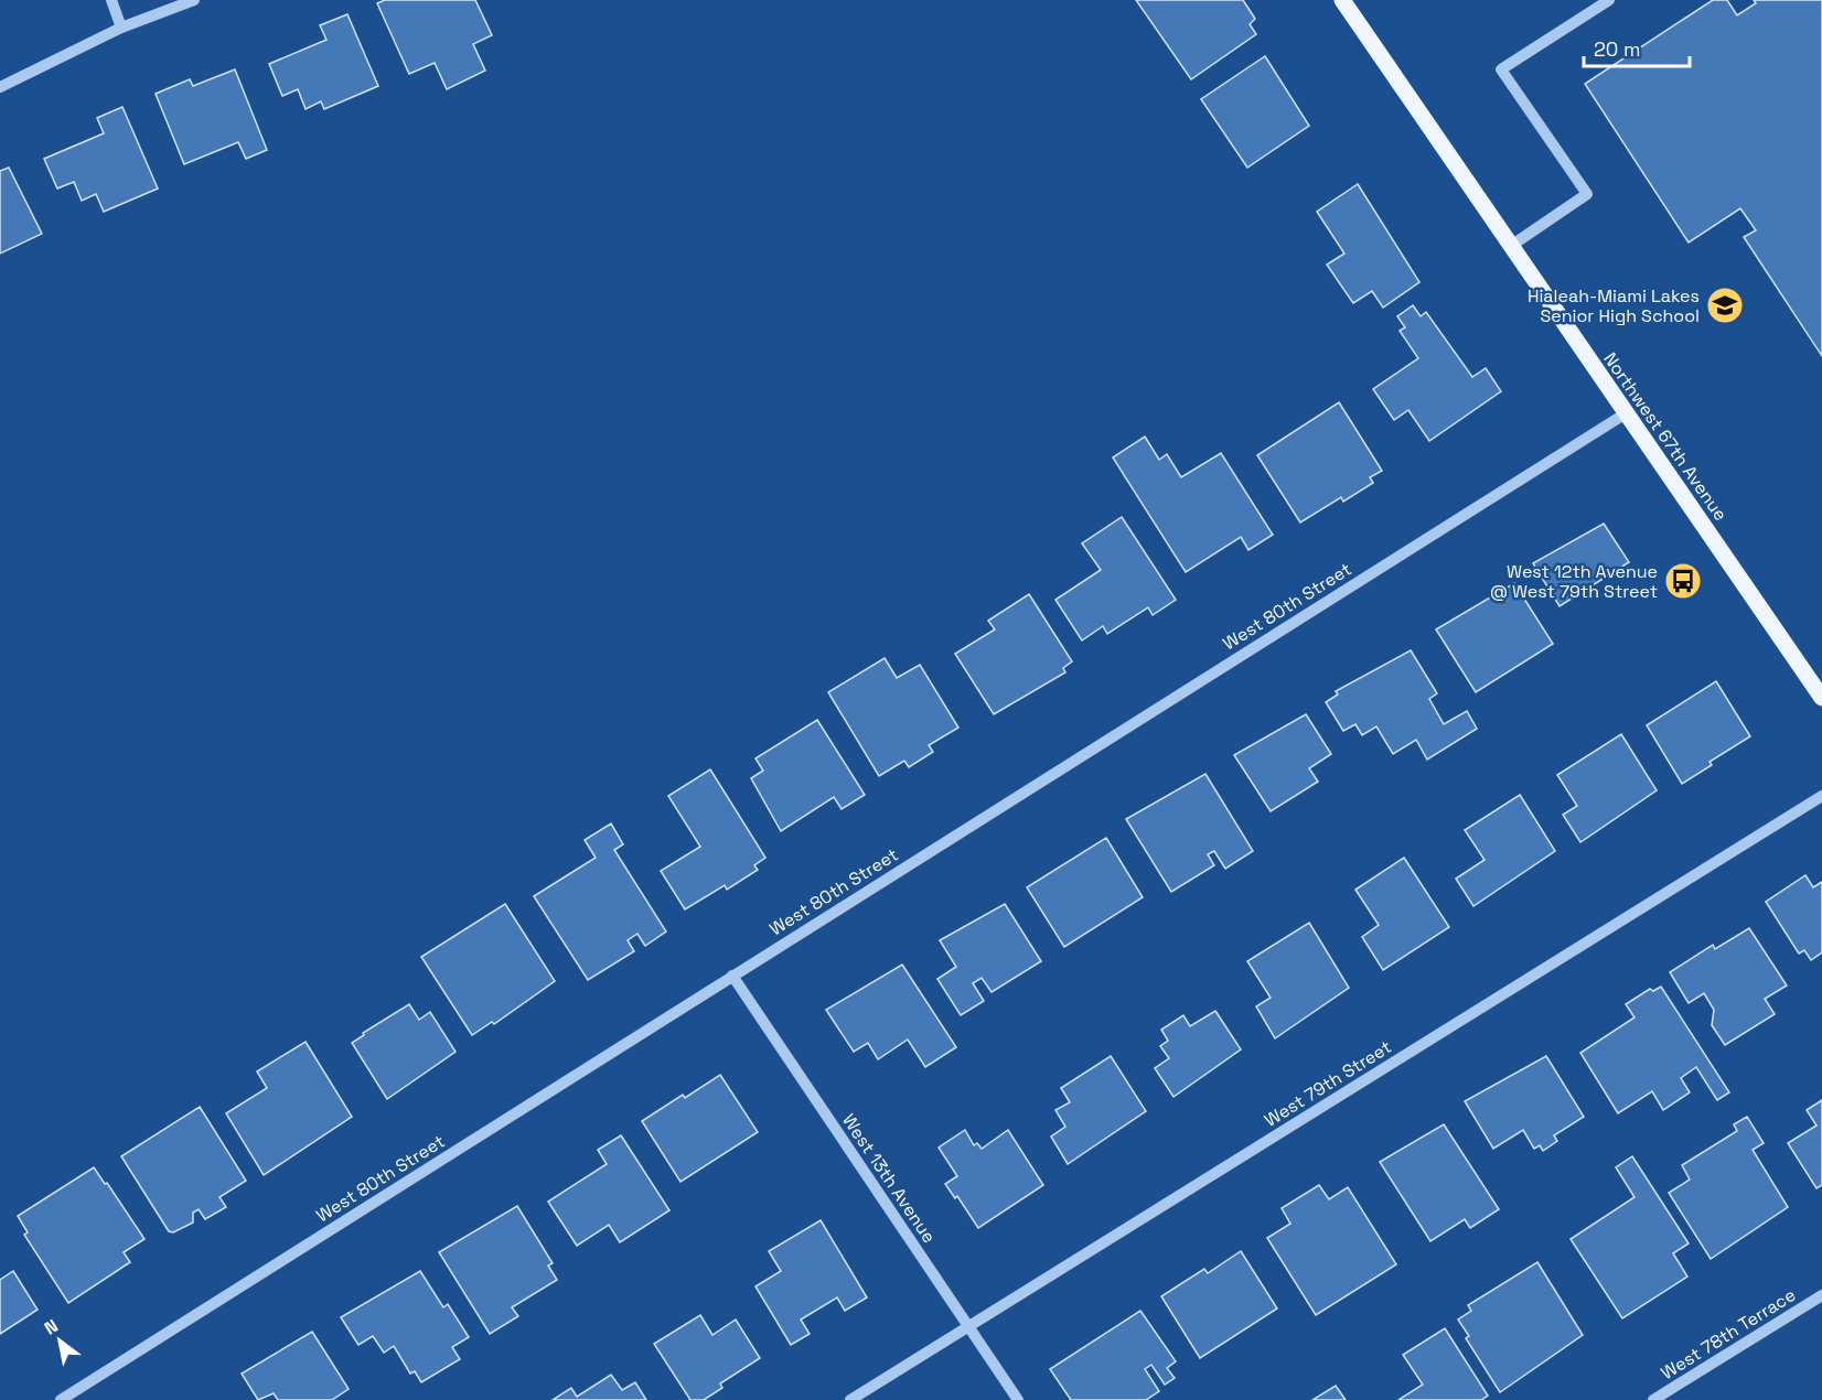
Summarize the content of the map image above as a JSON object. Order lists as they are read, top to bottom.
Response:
{
  "streets": {
    "main road": ["Northwest 67th Avenue"],
    "street": [
      "West 80th Street",
      "West 79th Street",
      "West 13th Avenue",
      "West 78th Terrace"
    ]
  },
  "crossings": [
    ["Northwest 67th Avenue", "West 80th Street"],
    ["West 80th Street", "West 13th Avenue"],
    ["West 79th Street", "West 13th Avenue"]
  ],
  "places": {
    "school or university": ["Hialeah-Miami Lakes Senior High School"],
    "bus stop": ["West 12th Avenue @ West 79th Street"]
  },
  "scale_bar": "20 m",
  "north": "top left"
}
